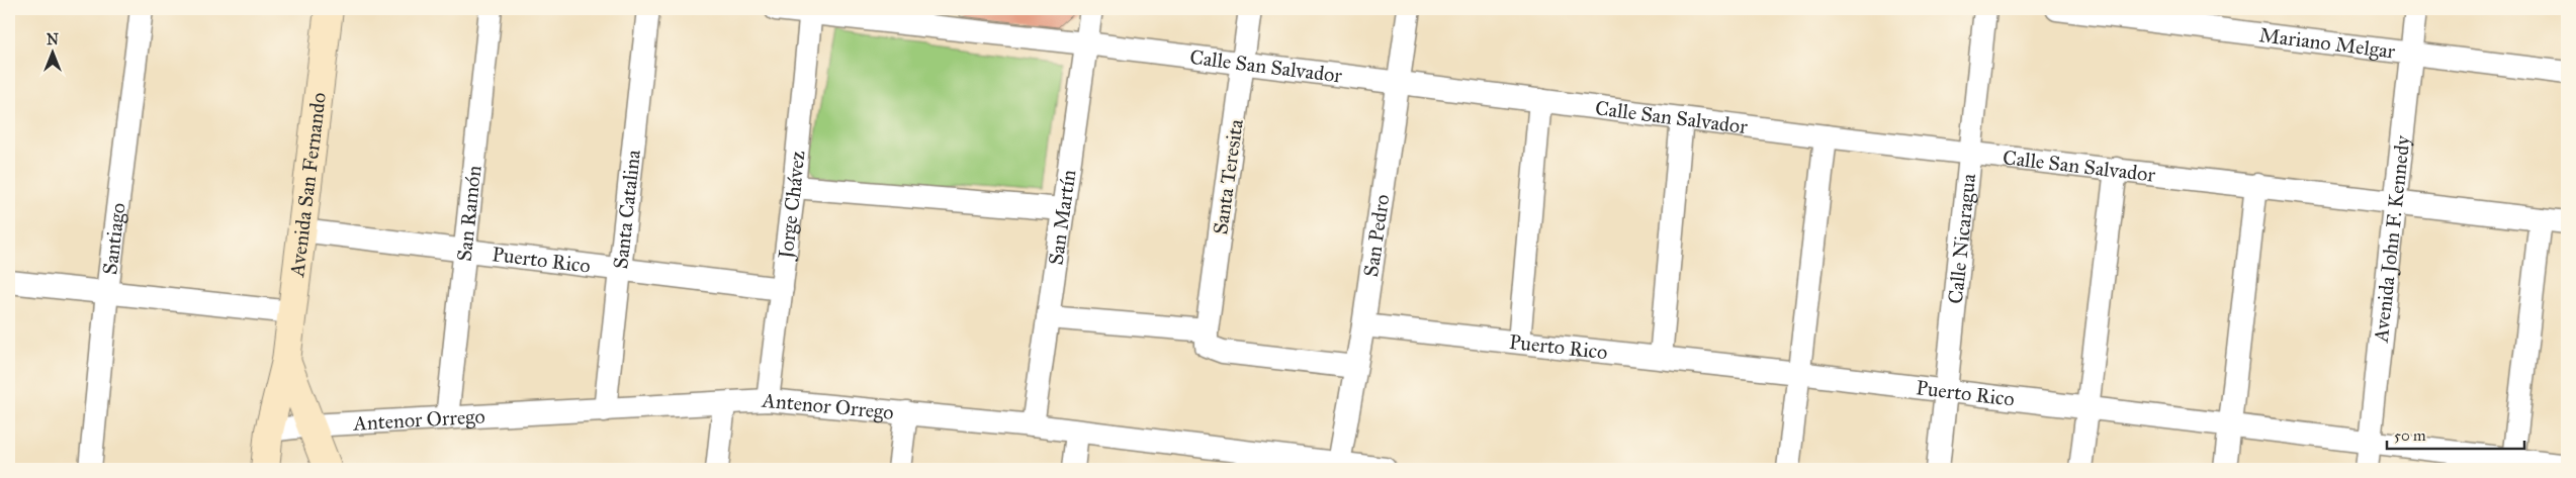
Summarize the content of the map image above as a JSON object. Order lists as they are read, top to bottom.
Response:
{
  "streets": {
    "street": [
      "Mariano Melgar",
      "Calle San Salvador",
      "Santa Teresita",
      "Avenida San Fernando",
      "Jorge Chávez",
      "Santa Catalina",
      "San Ramón",
      "San Martín",
      "San Pedro",
      "Santiago",
      "Calle Nicaragua",
      "Avenida John F. Kennedy",
      "Puerto Rico",
      "Antenor Orrego"
    ]
  },
  "crossings": [
    ["Mariano Melgar", "Avenida John F. Kennedy"],
    ["Calle San Salvador", "Santa Teresita"],
    ["Calle San Salvador", "Jorge Chávez"],
    ["Calle San Salvador", "San Martín"],
    ["Calle San Salvador", "San Pedro"],
    ["Calle San Salvador", "Calle Nicaragua"],
    ["Calle San Salvador", "Avenida John F. Kennedy"],
    ["Avenida San Fernando", "Puerto Rico"],
    ["Avenida San Fernando", "Antenor Orrego"],
    ["Jorge Chávez", "Puerto Rico"],
    ["Jorge Chávez", "Antenor Orrego"],
    ["Santa Catalina", "Puerto Rico"],
    ["Santa Catalina", "Antenor Orrego"],
    ["San Ramón", "Puerto Rico"],
    ["San Ramón", "Antenor Orrego"],
    ["San Martín", "Antenor Orrego"],
    ["San Pedro", "Puerto Rico"],
    ["San Pedro", "Antenor Orrego"],
    ["Calle Nicaragua", "Puerto Rico"],
    ["Avenida John F. Kennedy", "Puerto Rico"]
  ],
  "scale_bar": "50 m",
  "north": "top"
}
